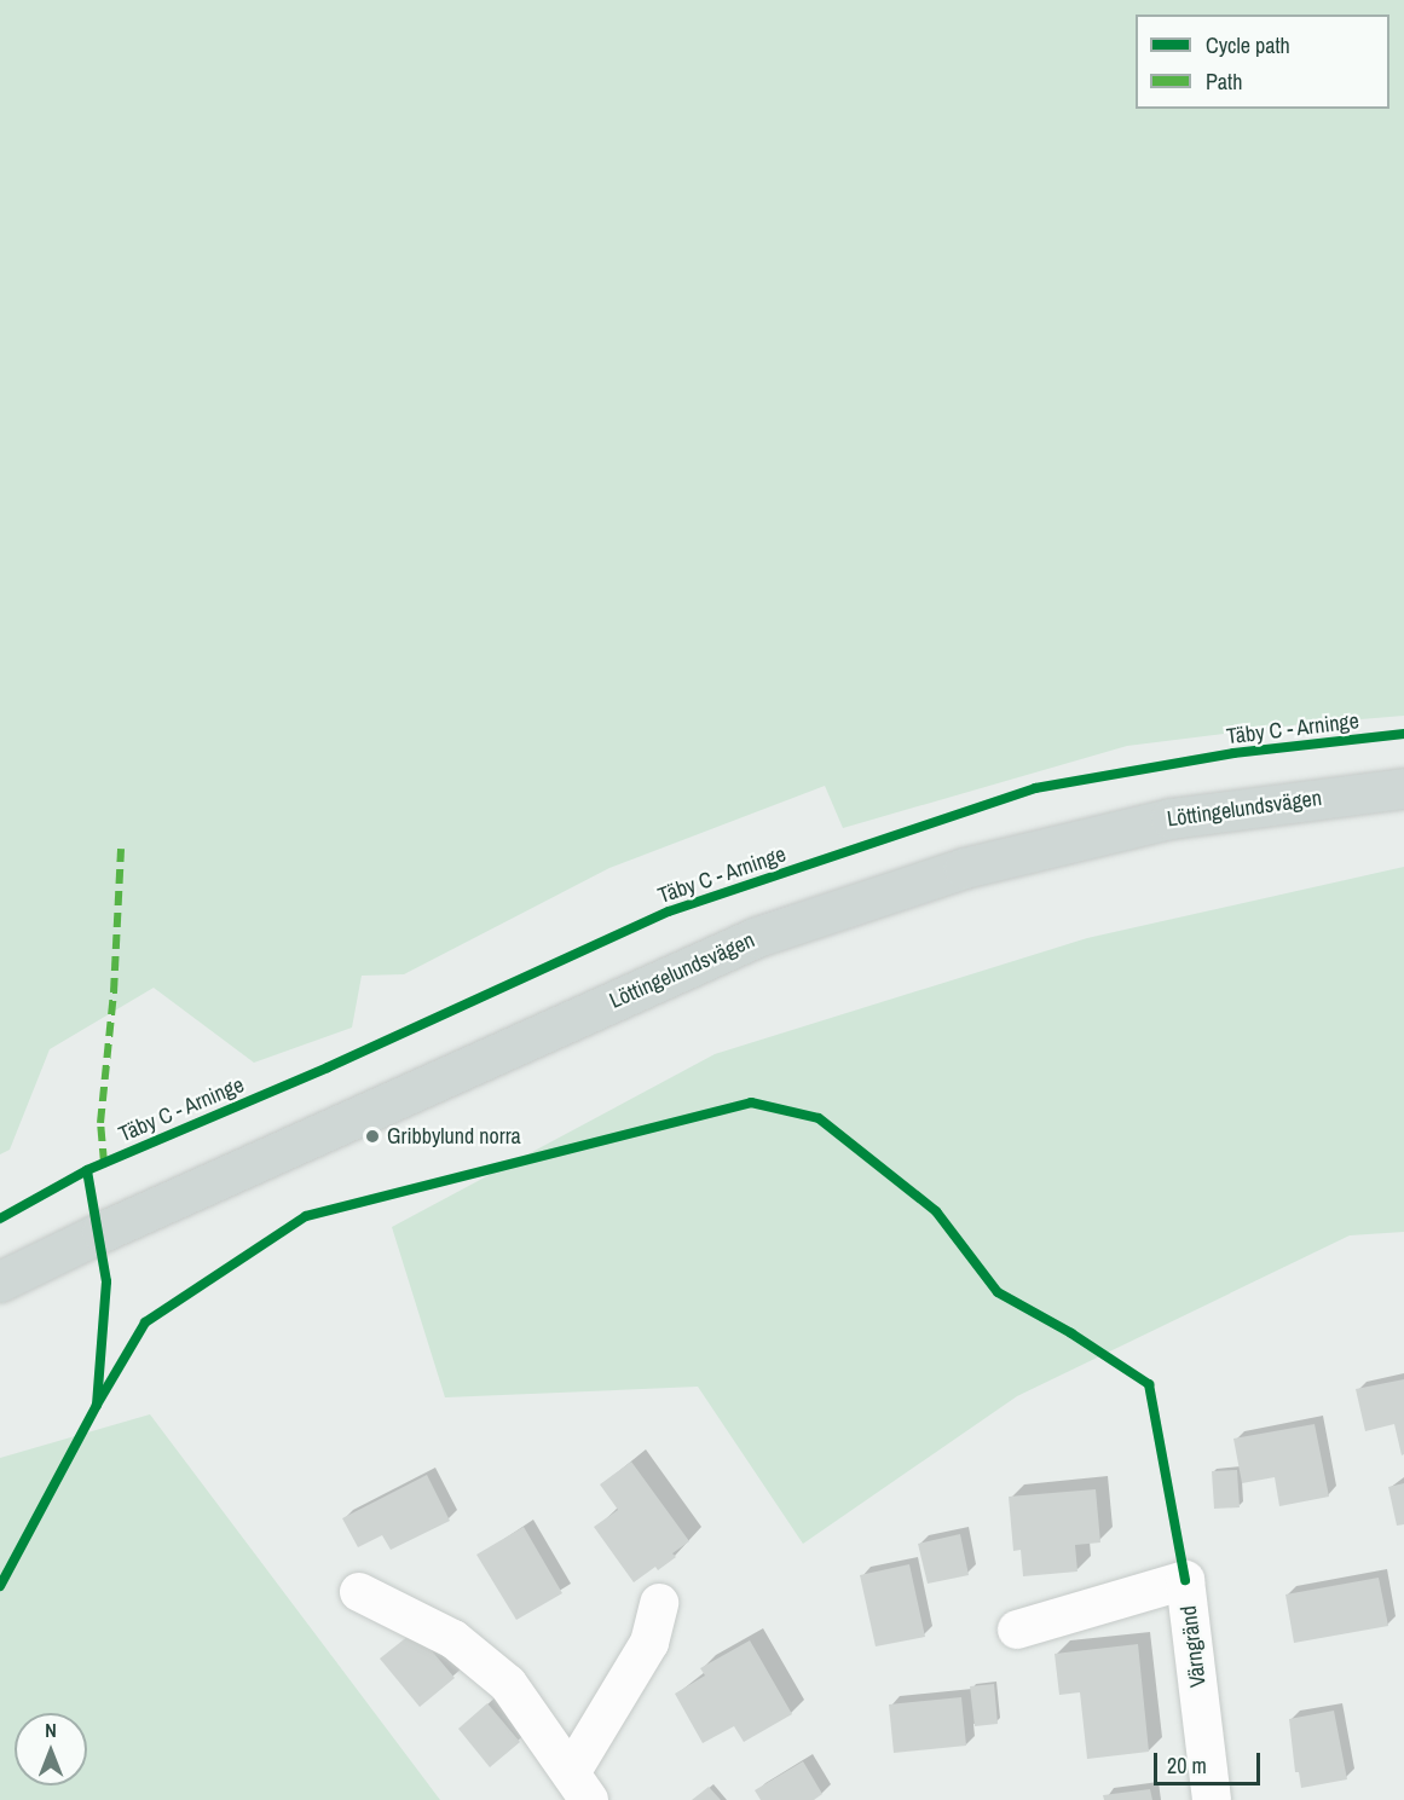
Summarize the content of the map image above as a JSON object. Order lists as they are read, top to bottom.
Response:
{
  "streets": {
    "main road": ["Löttingelundsvägen"],
    "street": ["Värngränd"],
    "cycle path": ["Täby C - Arninge"]
  },
  "places": ["Gribbylund norra"],
  "legend": ["Cycle path", "Path"],
  "scale_bar": "20 m",
  "north": "top"
}
